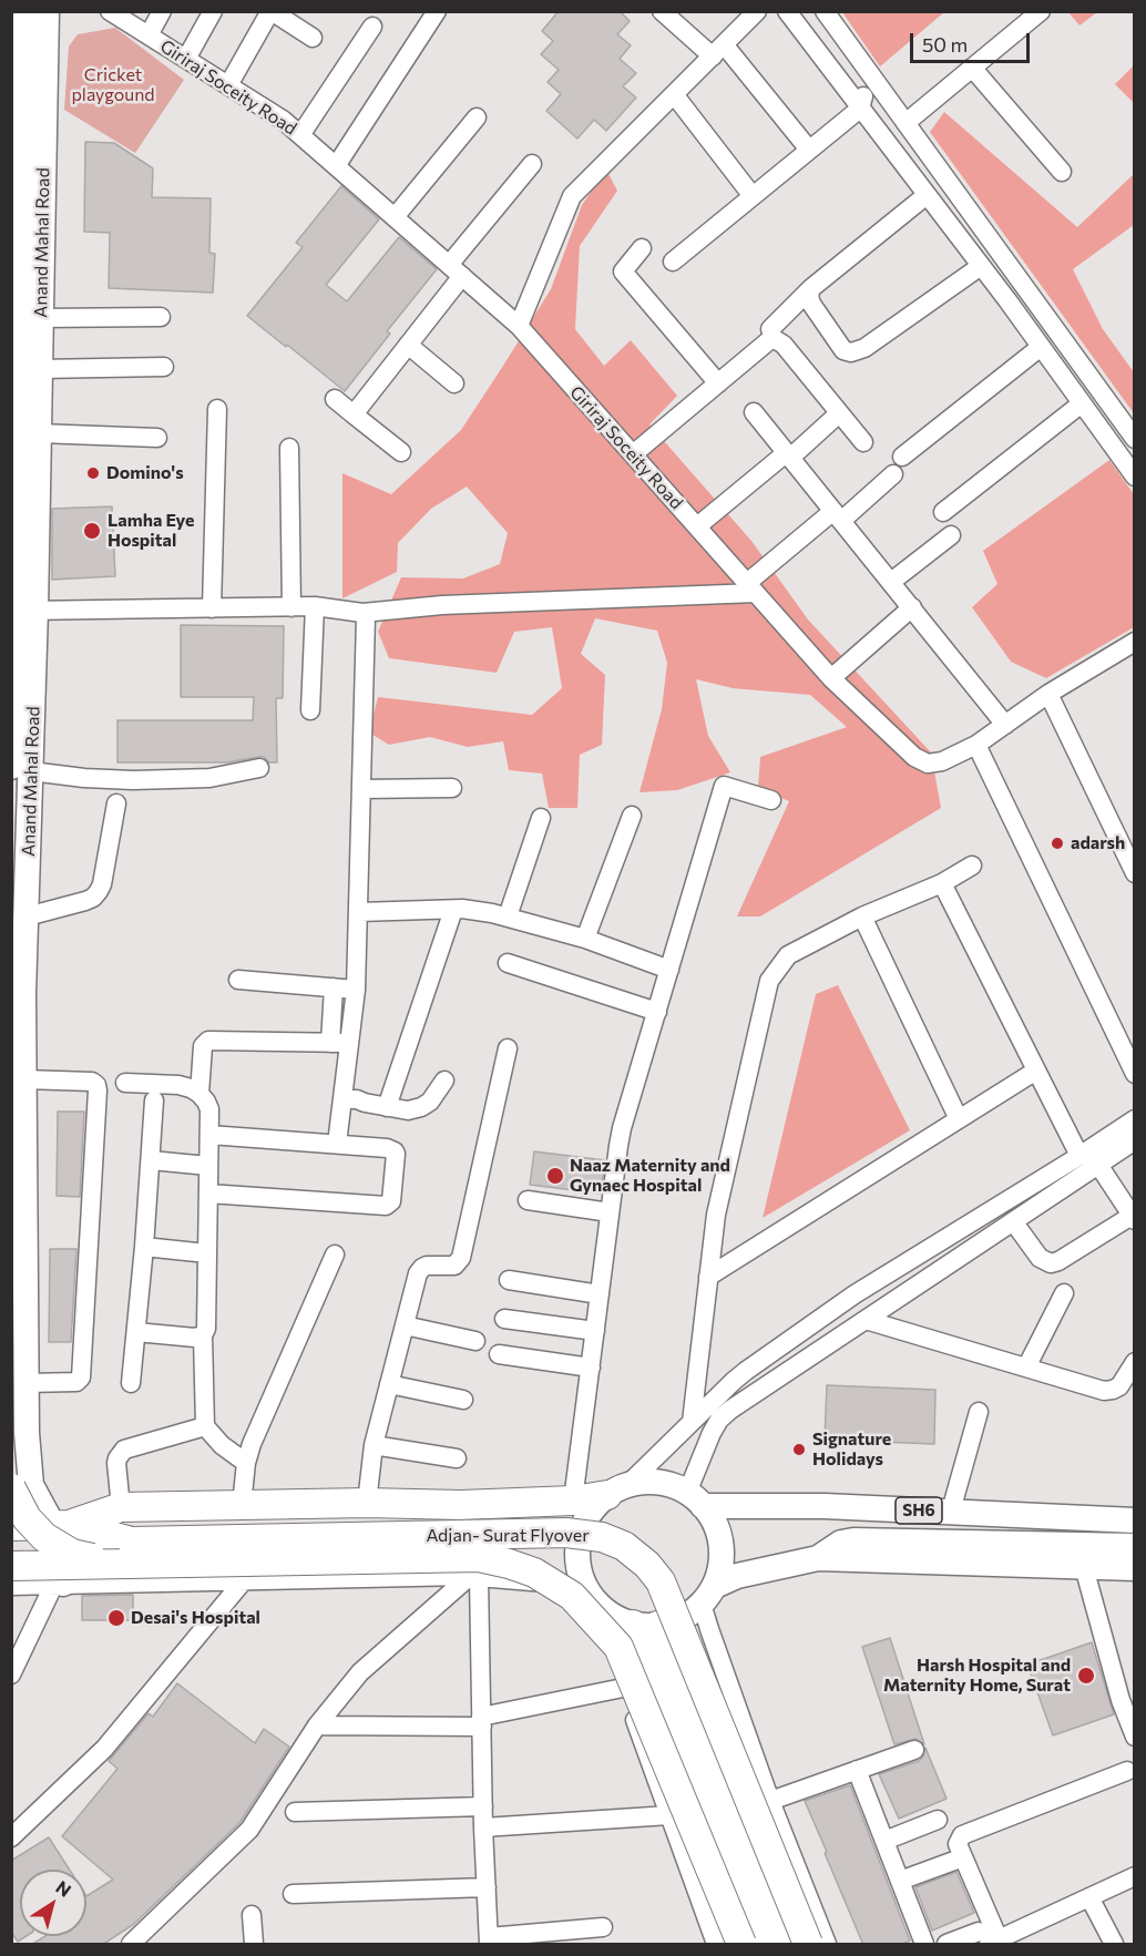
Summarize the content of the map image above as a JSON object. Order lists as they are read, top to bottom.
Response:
{
  "streets": {
    "highway": ["Adjan- Surat Flyover"],
    "main road": ["Anand Mahal Road", "SH6"],
    "street": ["Giriraj Soceity Road"]
  },
  "crossings": [
    ["Anand Mahal Road", "Adjan- Surat Flyover"]
  ],
  "parks": ["Cricket playgound"],
  "places": [
    "Domino's",
    "Lamha Eye Hospital",
    "adarsh",
    "Naaz Maternity and Gynaec Hospital",
    "Signature Holidays",
    "Desai's Hospital",
    "Harsh Hospital and Maternity Home, Surat"
  ],
  "scale_bar": "50 m",
  "north": "top right"
}
